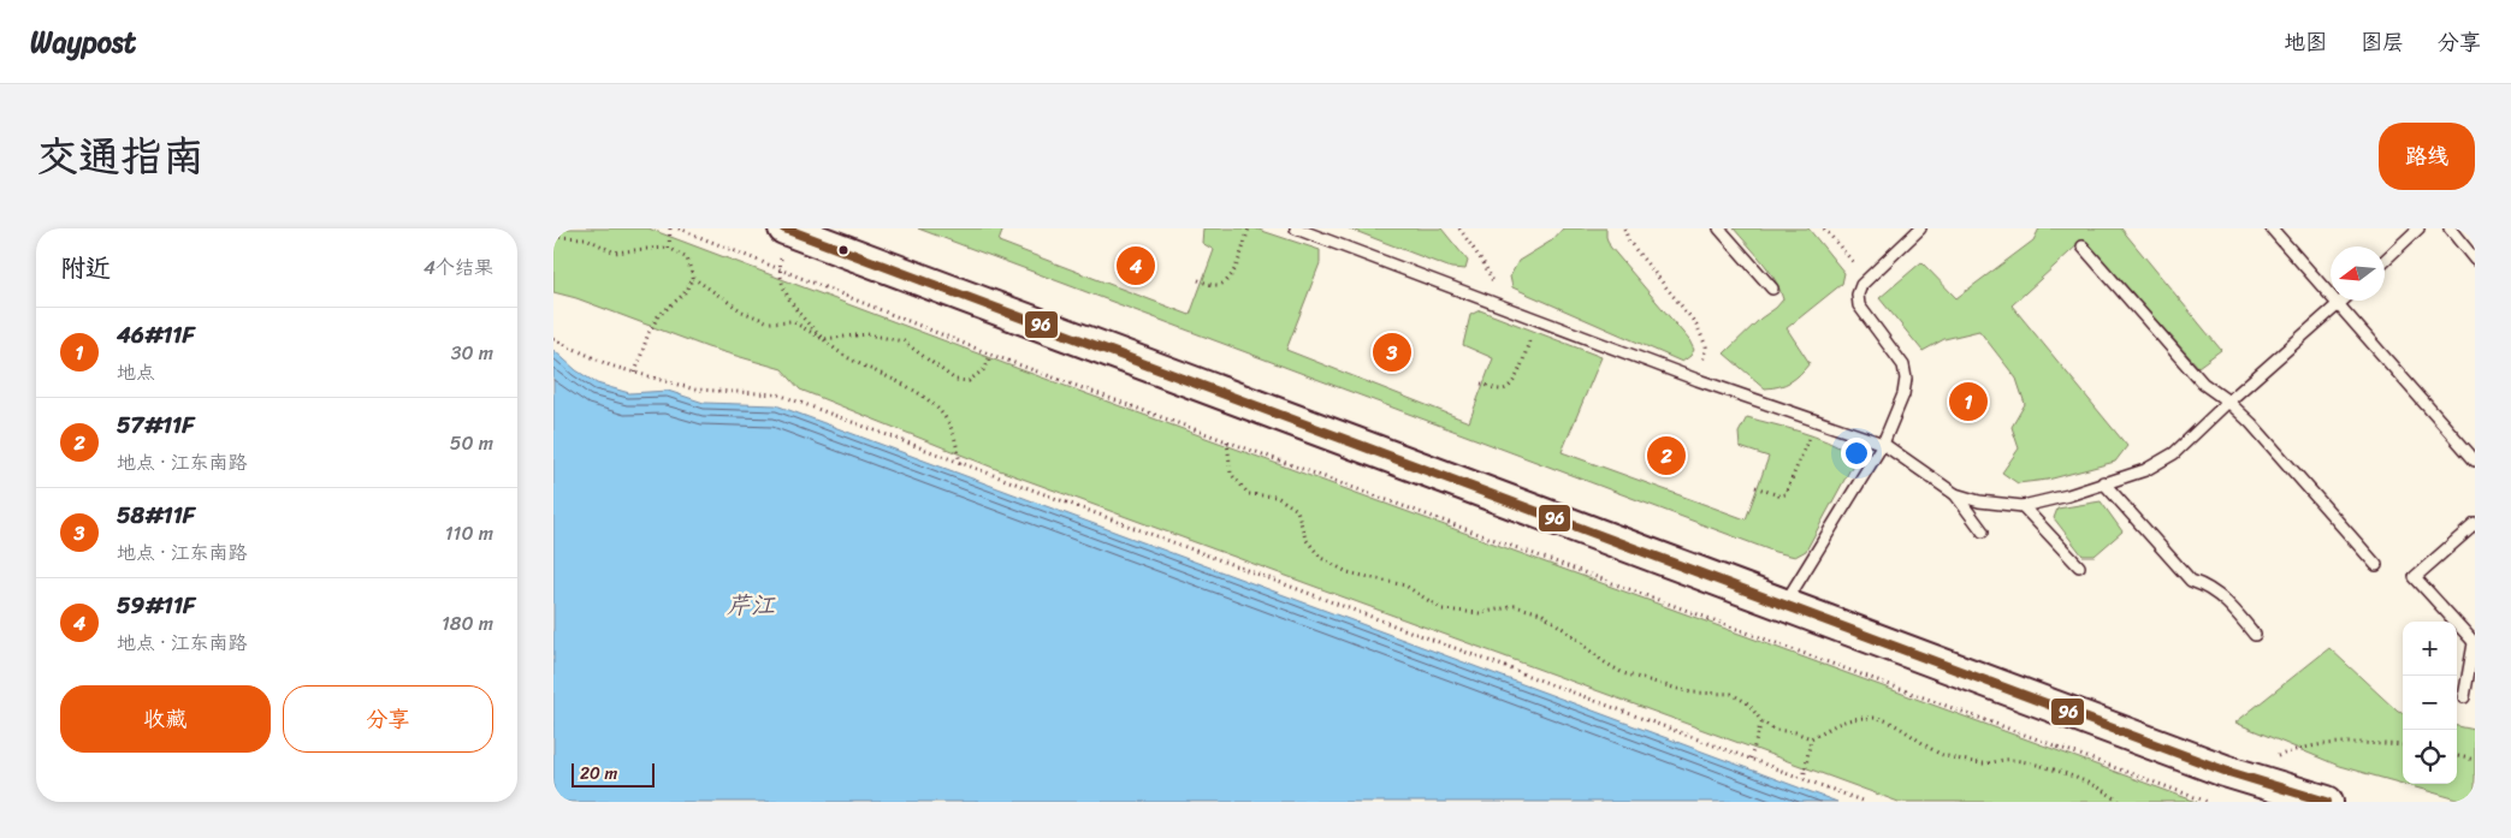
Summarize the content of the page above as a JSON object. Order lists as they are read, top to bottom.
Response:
{
  "water": ["芹江"],
  "lines": ["transit line 96"],
  "scale_bar": "20 m",
  "north": "left",
  "page": {
    "header": "Waypost",
    "nav": ["地图", "图层", "分享"],
    "title": "交通指南",
    "buttons": [
      "路线",
      ["收藏", "分享"]
    ],
    "heading": ["附近", "4个结果"],
    "pins": [
      "4",
      "3",
      "1",
      "2"
    ],
    "list": [
      {
        "mark": "1",
        "name": "46#11F",
        "note": "地点",
        "value": "30 m"
      },
      {
        "mark": "2",
        "name": "57#11F",
        "note": "地点 · 江东南路",
        "value": "50 m"
      },
      {
        "mark": "3",
        "name": "58#11F",
        "note": "地点 · 江东南路",
        "value": "110 m"
      },
      {
        "mark": "4",
        "name": "59#11F",
        "note": "地点 · 江东南路",
        "value": "180 m"
      }
    ],
    "map_buttons": ["+", "−"],
    "scale": "20 m"
  }
}
